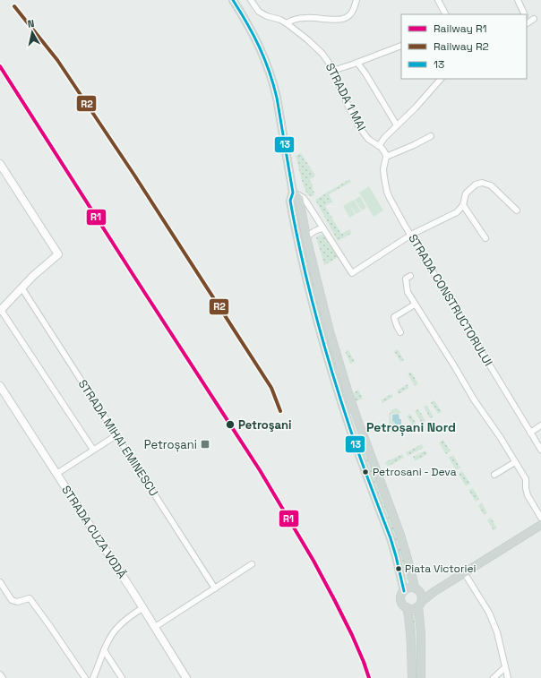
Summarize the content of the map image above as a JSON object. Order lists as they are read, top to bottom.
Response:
{
  "streets": {
    "main road": ["STRADA CUZA VODĂ"],
    "street": ["STRADA 1 MAI", "STRADA CONSTRUCTORULUI", "STRADA MIHAI EMINESCU"]
  },
  "districts": ["Petroșani Nord"],
  "places": {
    "other": ["Petroşani", "Petrosani - Deva", "Piata Victoriei"],
    "transit": ["Petroșani"]
  },
  "lines": ["transit line 13", "rail line R2", "rail line R1"],
  "legend": ["Railway R1", "Railway R2", "13"],
  "north": "top"
}
